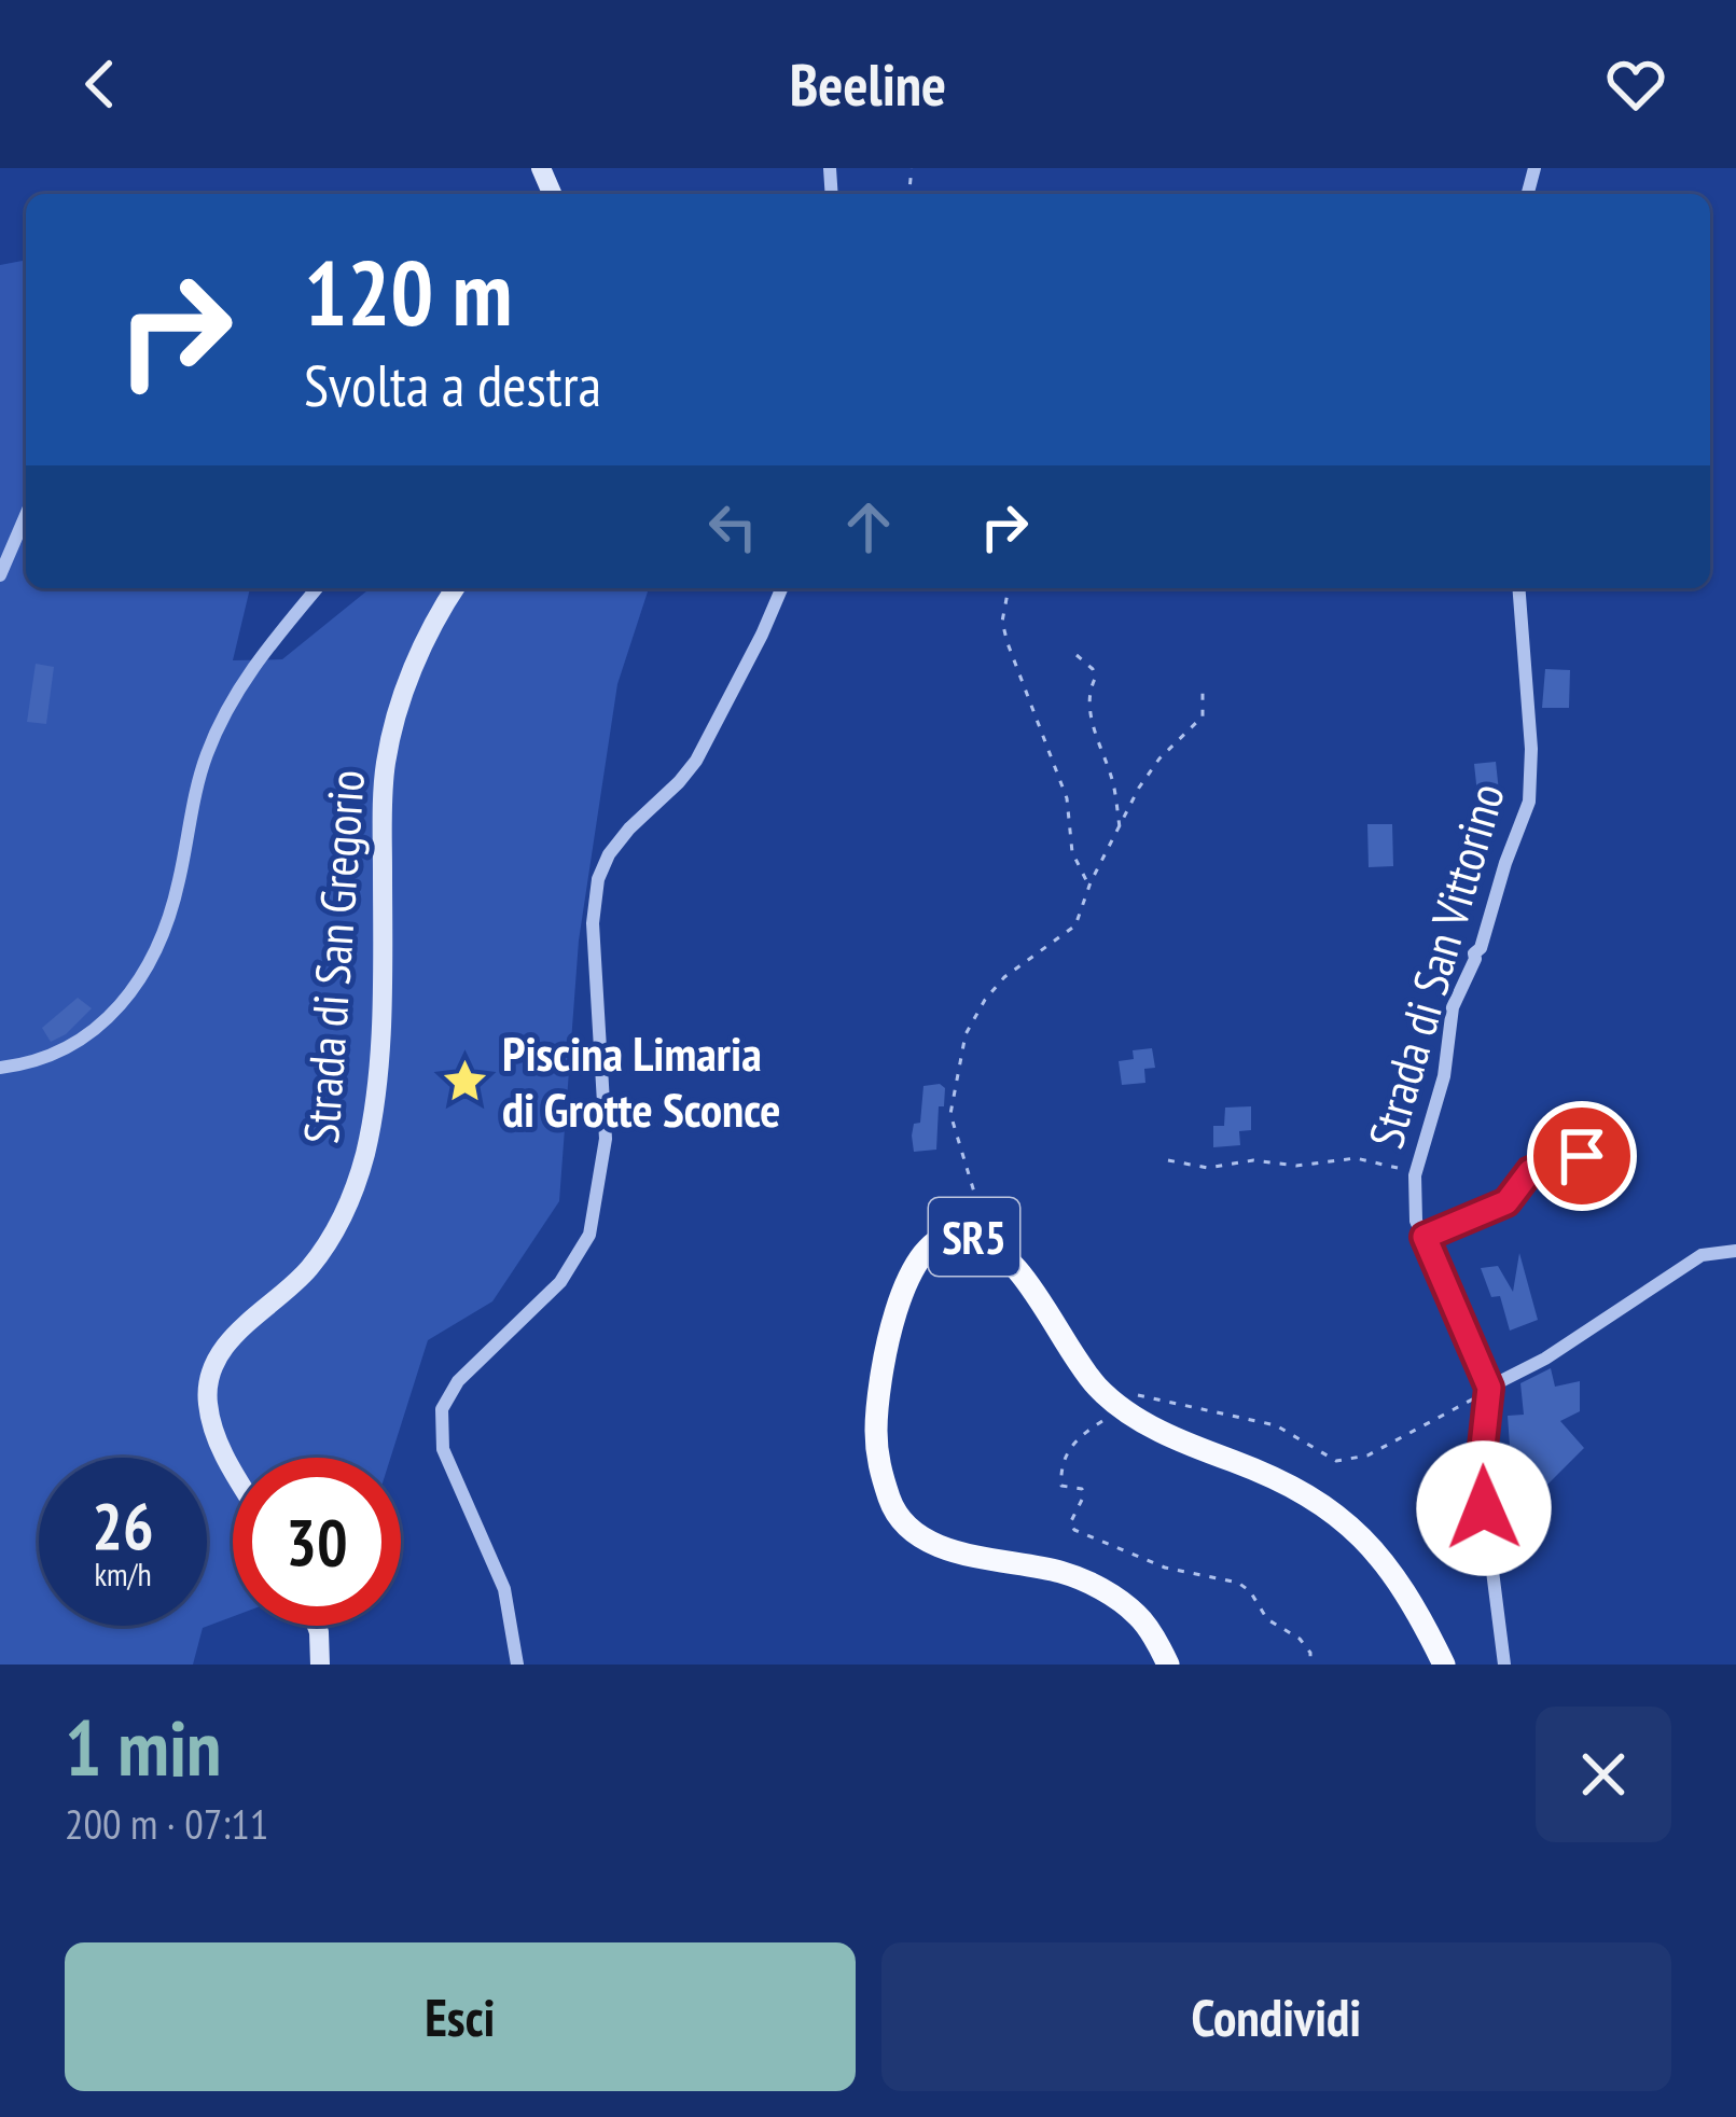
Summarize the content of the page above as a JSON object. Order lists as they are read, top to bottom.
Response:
{
  "streets": {
    "main road": ["SR5"],
    "street": ["Strada di San Gregorio", "Strada di San Vittorino"]
  },
  "places": {
    "place": ["Piscina Limaria di Grotte Sconce"]
  },
  "page": {
    "header": "Beeline",
    "turn": ["120 m", "Svolta a destra"],
    "speed": "26 km/h",
    "limit": "30",
    "heading": ["1 min", "200 m · 07:11"],
    "buttons": ["Esci", "Condividi"]
  }
}
